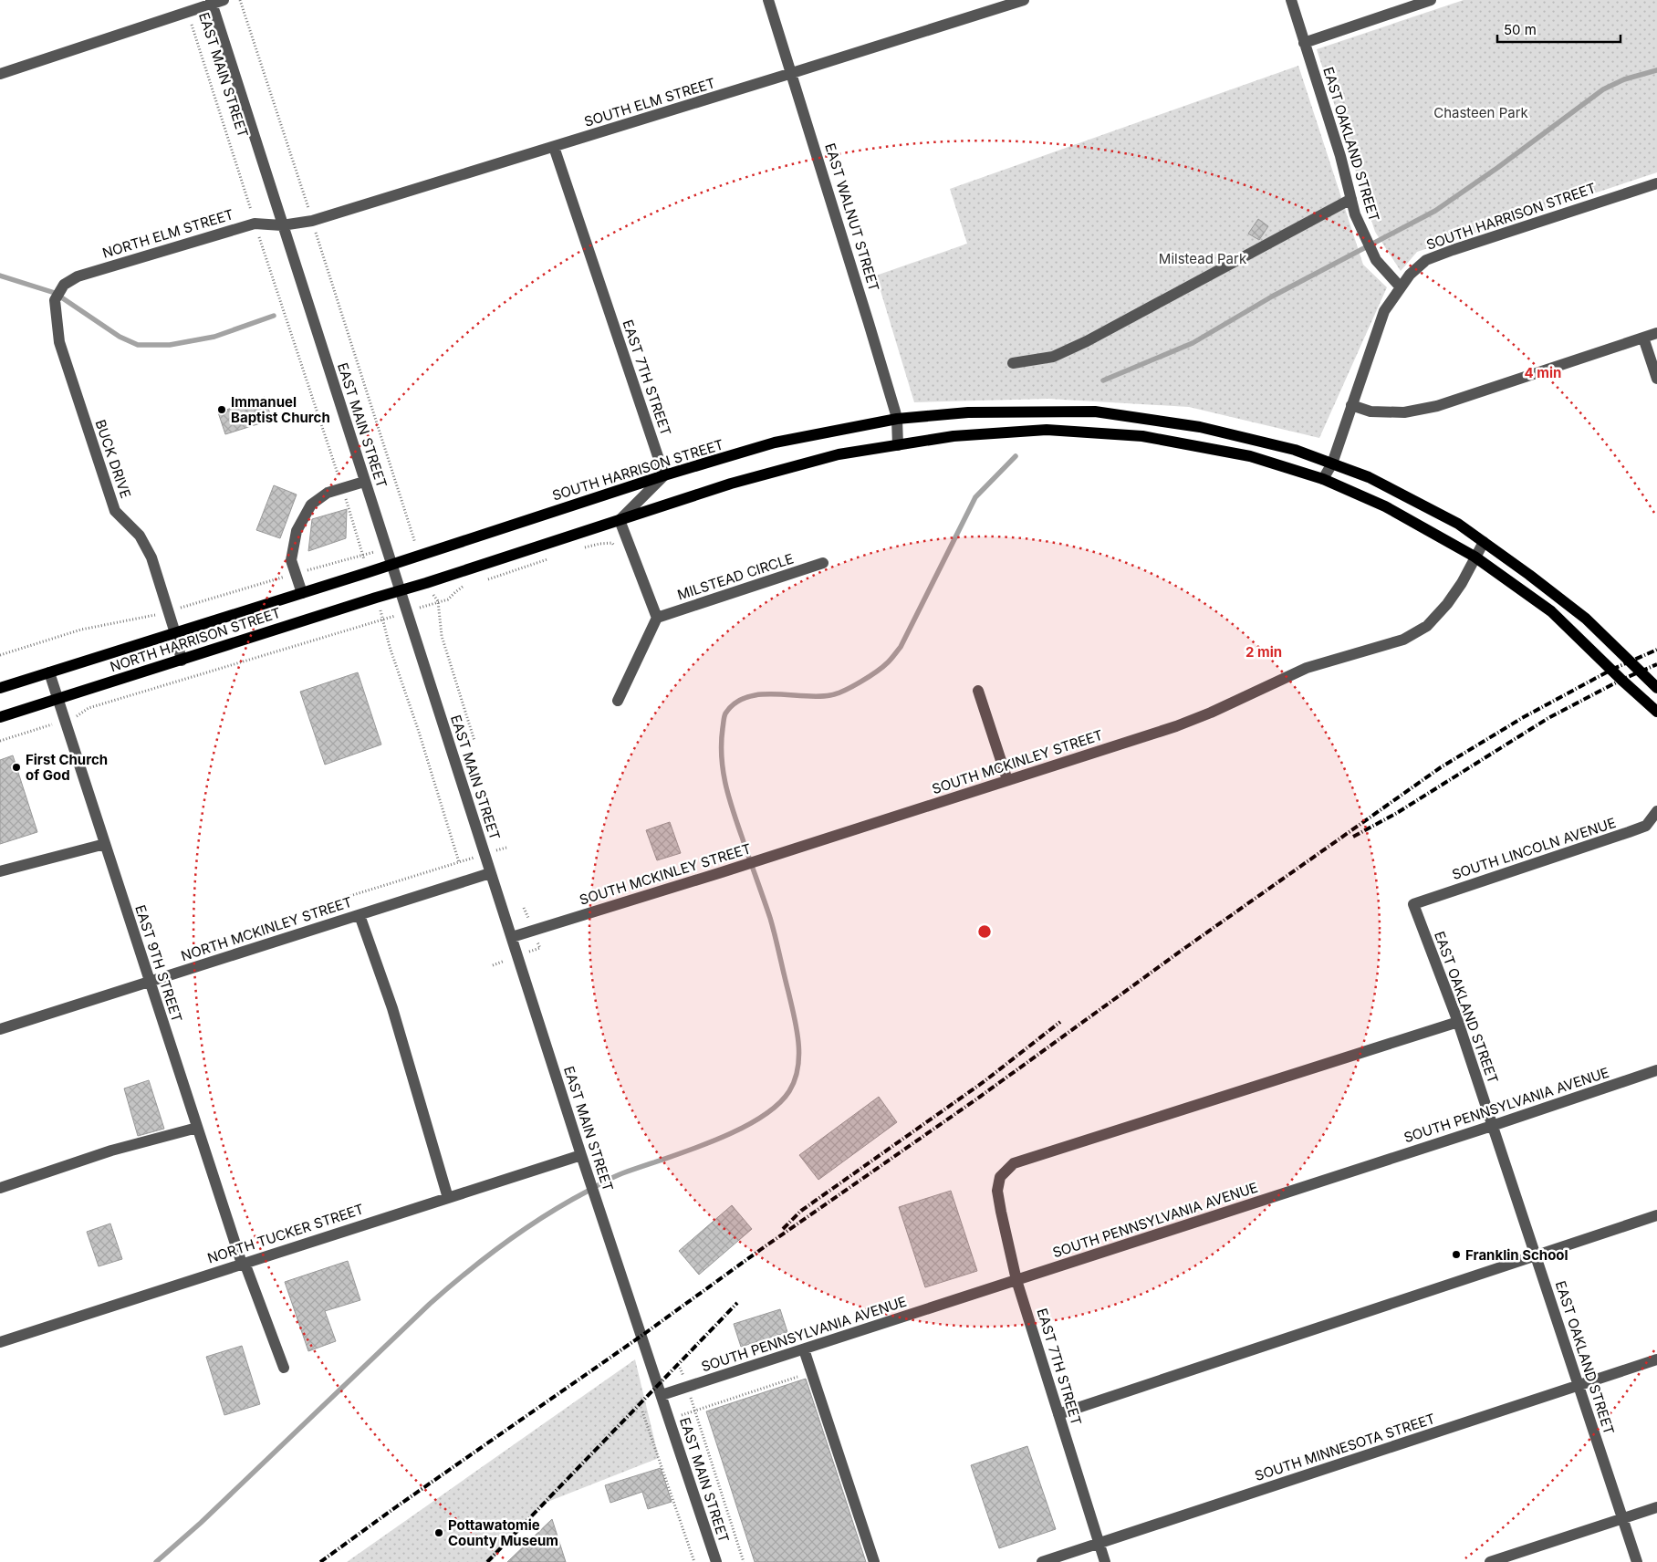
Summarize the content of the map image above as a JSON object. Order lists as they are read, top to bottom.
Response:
{
  "streets": {
    "main road": ["SOUTH HARRISON STREET", "NORTH HARRISON STREET"],
    "street": [
      "EAST MAIN STREET",
      "SOUTH ELM STREET",
      "EAST OAKLAND STREET",
      "EAST WALNUT STREET",
      "NORTH ELM STREET",
      "EAST 7TH STREET",
      "BUCK DRIVE",
      "MILSTEAD CIRCLE",
      "SOUTH MCKINLEY STREET",
      "SOUTH LINCOLN AVENUE",
      "NORTH MCKINLEY STREET",
      "EAST 9TH STREET",
      "SOUTH PENNSYLVANIA AVENUE",
      "NORTH TUCKER STREET",
      "SOUTH MINNESOTA STREET"
    ]
  },
  "crossings": [
    ["EAST MAIN STREET", "SOUTH ELM STREET"],
    ["EAST MAIN STREET", "SOUTH HARRISON STREET"],
    ["EAST MAIN STREET", "NORTH ELM STREET"],
    ["EAST MAIN STREET", "NORTH HARRISON STREET"],
    ["EAST MAIN STREET", "SOUTH MCKINLEY STREET"],
    ["EAST MAIN STREET", "NORTH MCKINLEY STREET"],
    ["EAST MAIN STREET", "SOUTH PENNSYLVANIA AVENUE"],
    ["EAST MAIN STREET", "NORTH TUCKER STREET"],
    ["SOUTH ELM STREET", "EAST WALNUT STREET"],
    ["SOUTH ELM STREET", "NORTH ELM STREET"],
    ["SOUTH ELM STREET", "EAST 7TH STREET"],
    ["EAST OAKLAND STREET", "SOUTH HARRISON STREET"],
    ["EAST OAKLAND STREET", "EAST 7TH STREET"],
    ["EAST OAKLAND STREET", "SOUTH LINCOLN AVENUE"],
    ["EAST OAKLAND STREET", "SOUTH PENNSYLVANIA AVENUE"],
    ["EAST OAKLAND STREET", "SOUTH MINNESOTA STREET"],
    ["SOUTH HARRISON STREET", "EAST WALNUT STREET"],
    ["SOUTH HARRISON STREET", "EAST 7TH STREET"],
    ["SOUTH HARRISON STREET", "NORTH HARRISON STREET"],
    ["SOUTH HARRISON STREET", "SOUTH MCKINLEY STREET"],
    ["NORTH ELM STREET", "BUCK DRIVE"],
    ["EAST 7TH STREET", "SOUTH PENNSYLVANIA AVENUE"],
    ["EAST 7TH STREET", "SOUTH MINNESOTA STREET"],
    ["BUCK DRIVE", "NORTH HARRISON STREET"],
    ["NORTH HARRISON STREET", "EAST 9TH STREET"],
    ["NORTH MCKINLEY STREET", "EAST 9TH STREET"],
    ["EAST 9TH STREET", "NORTH TUCKER STREET"]
  ],
  "parks": ["Chasteen Park", "Milstead Park"],
  "places": [
    "Immanuel Baptist Church",
    "First Church of God",
    "Franklin School",
    "Pottawatomie County Museum"
  ],
  "scale_bar": "50 m",
  "rings": ["4 min", "2 min"]
}
